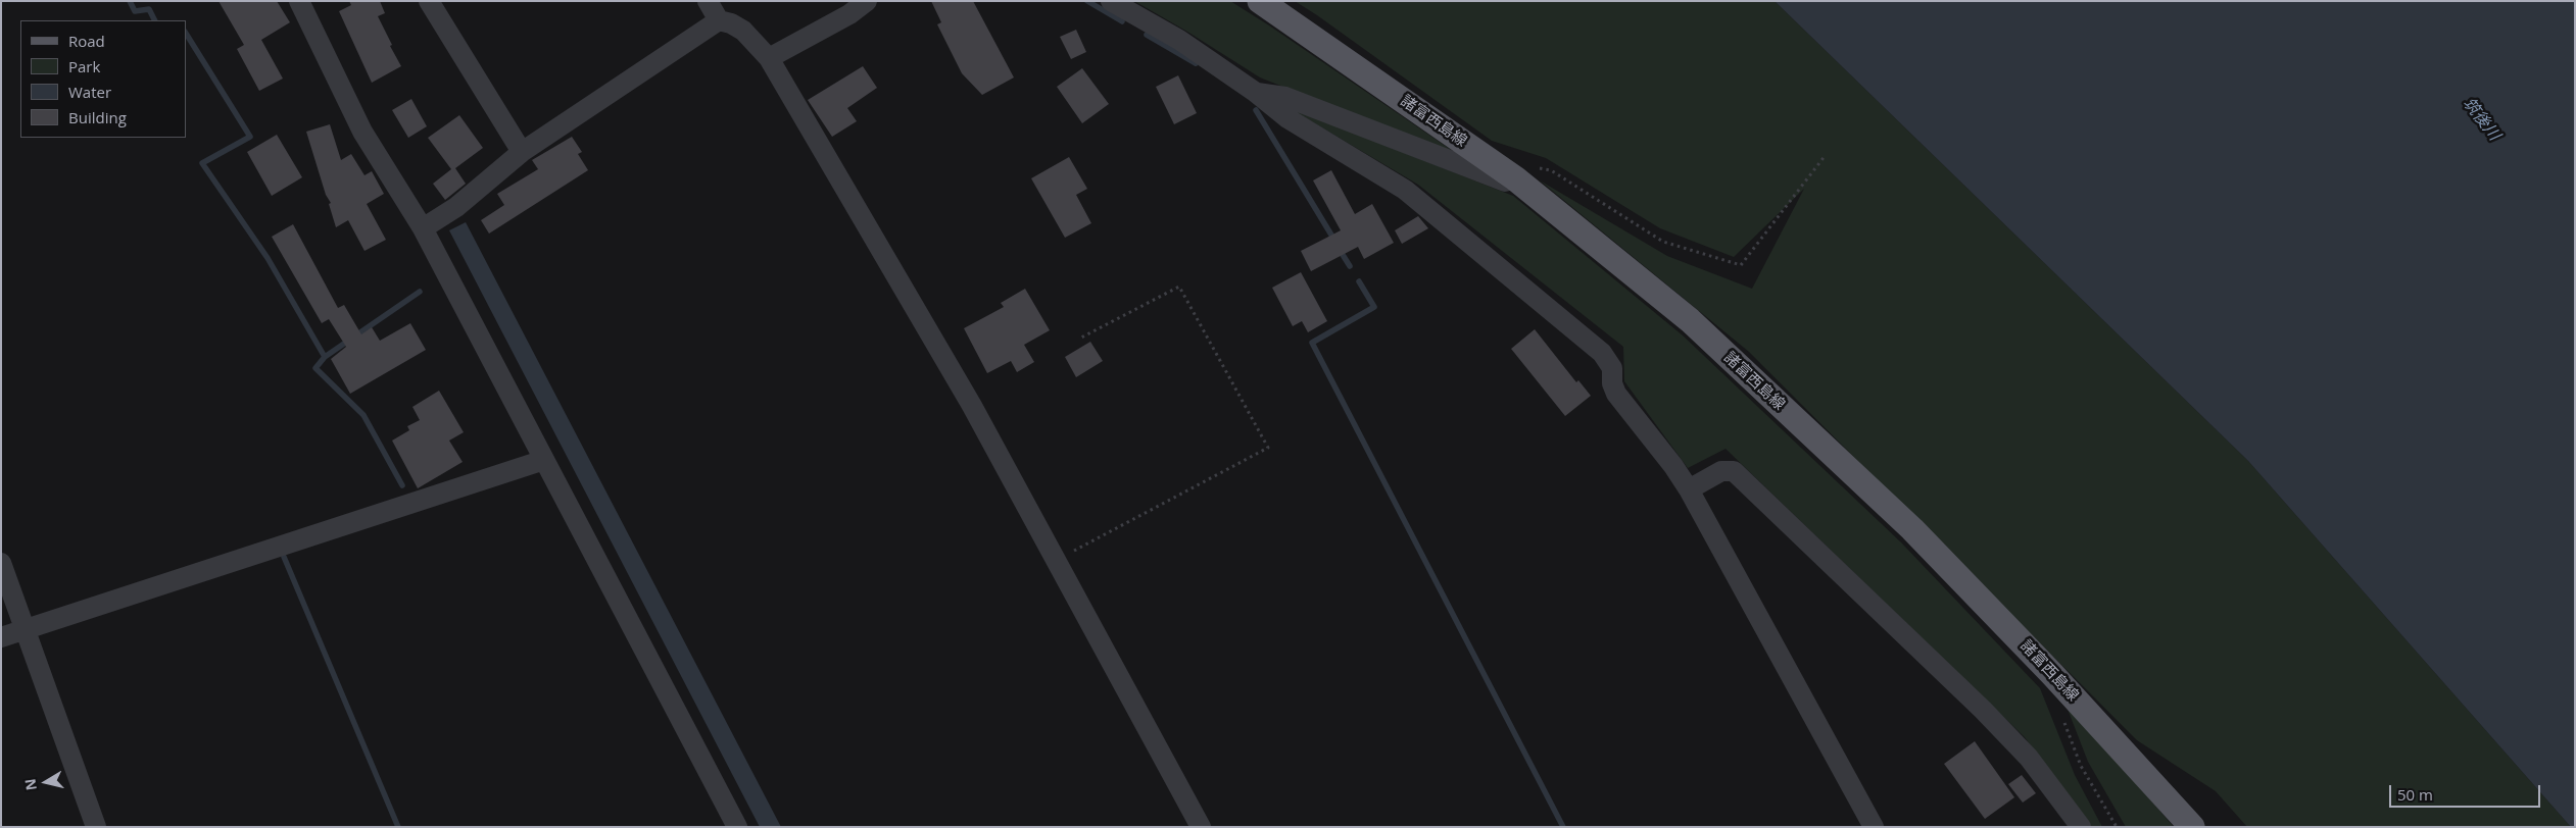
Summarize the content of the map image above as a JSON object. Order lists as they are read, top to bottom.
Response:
{
  "streets": {
    "main road": ["諸富西島線"]
  },
  "water": ["筑後川"],
  "legend": [
    "Road",
    "Park",
    "Water",
    "Building"
  ],
  "scale_bar": "50 m",
  "north": "left"
}
